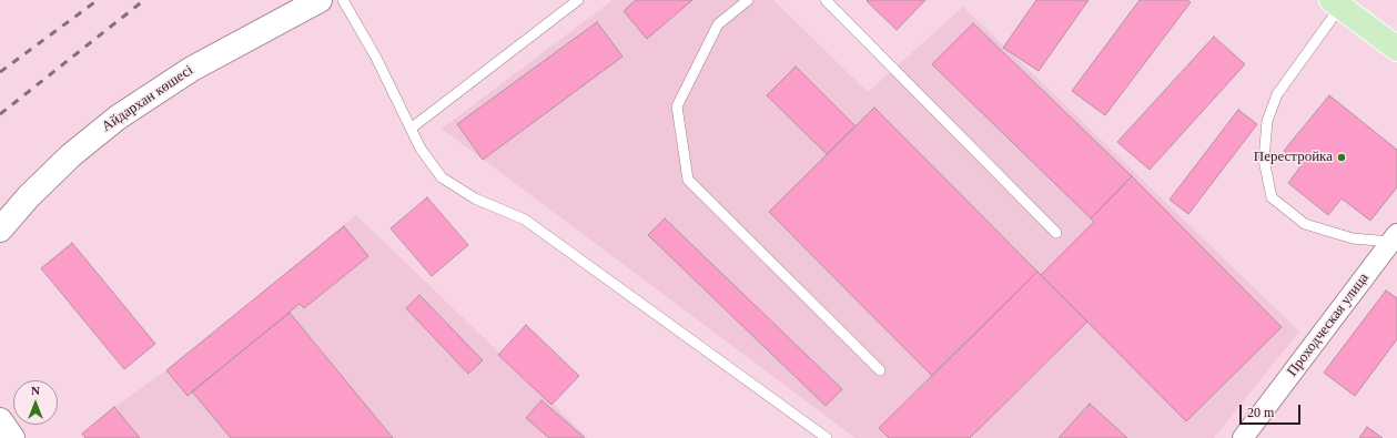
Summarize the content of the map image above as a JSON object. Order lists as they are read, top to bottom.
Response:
{
  "streets": {
    "street": ["Айдархан көшесі", "Проходческая улица"]
  },
  "places": ["Перестройка"],
  "scale_bar": "20 m",
  "north": "top"
}
